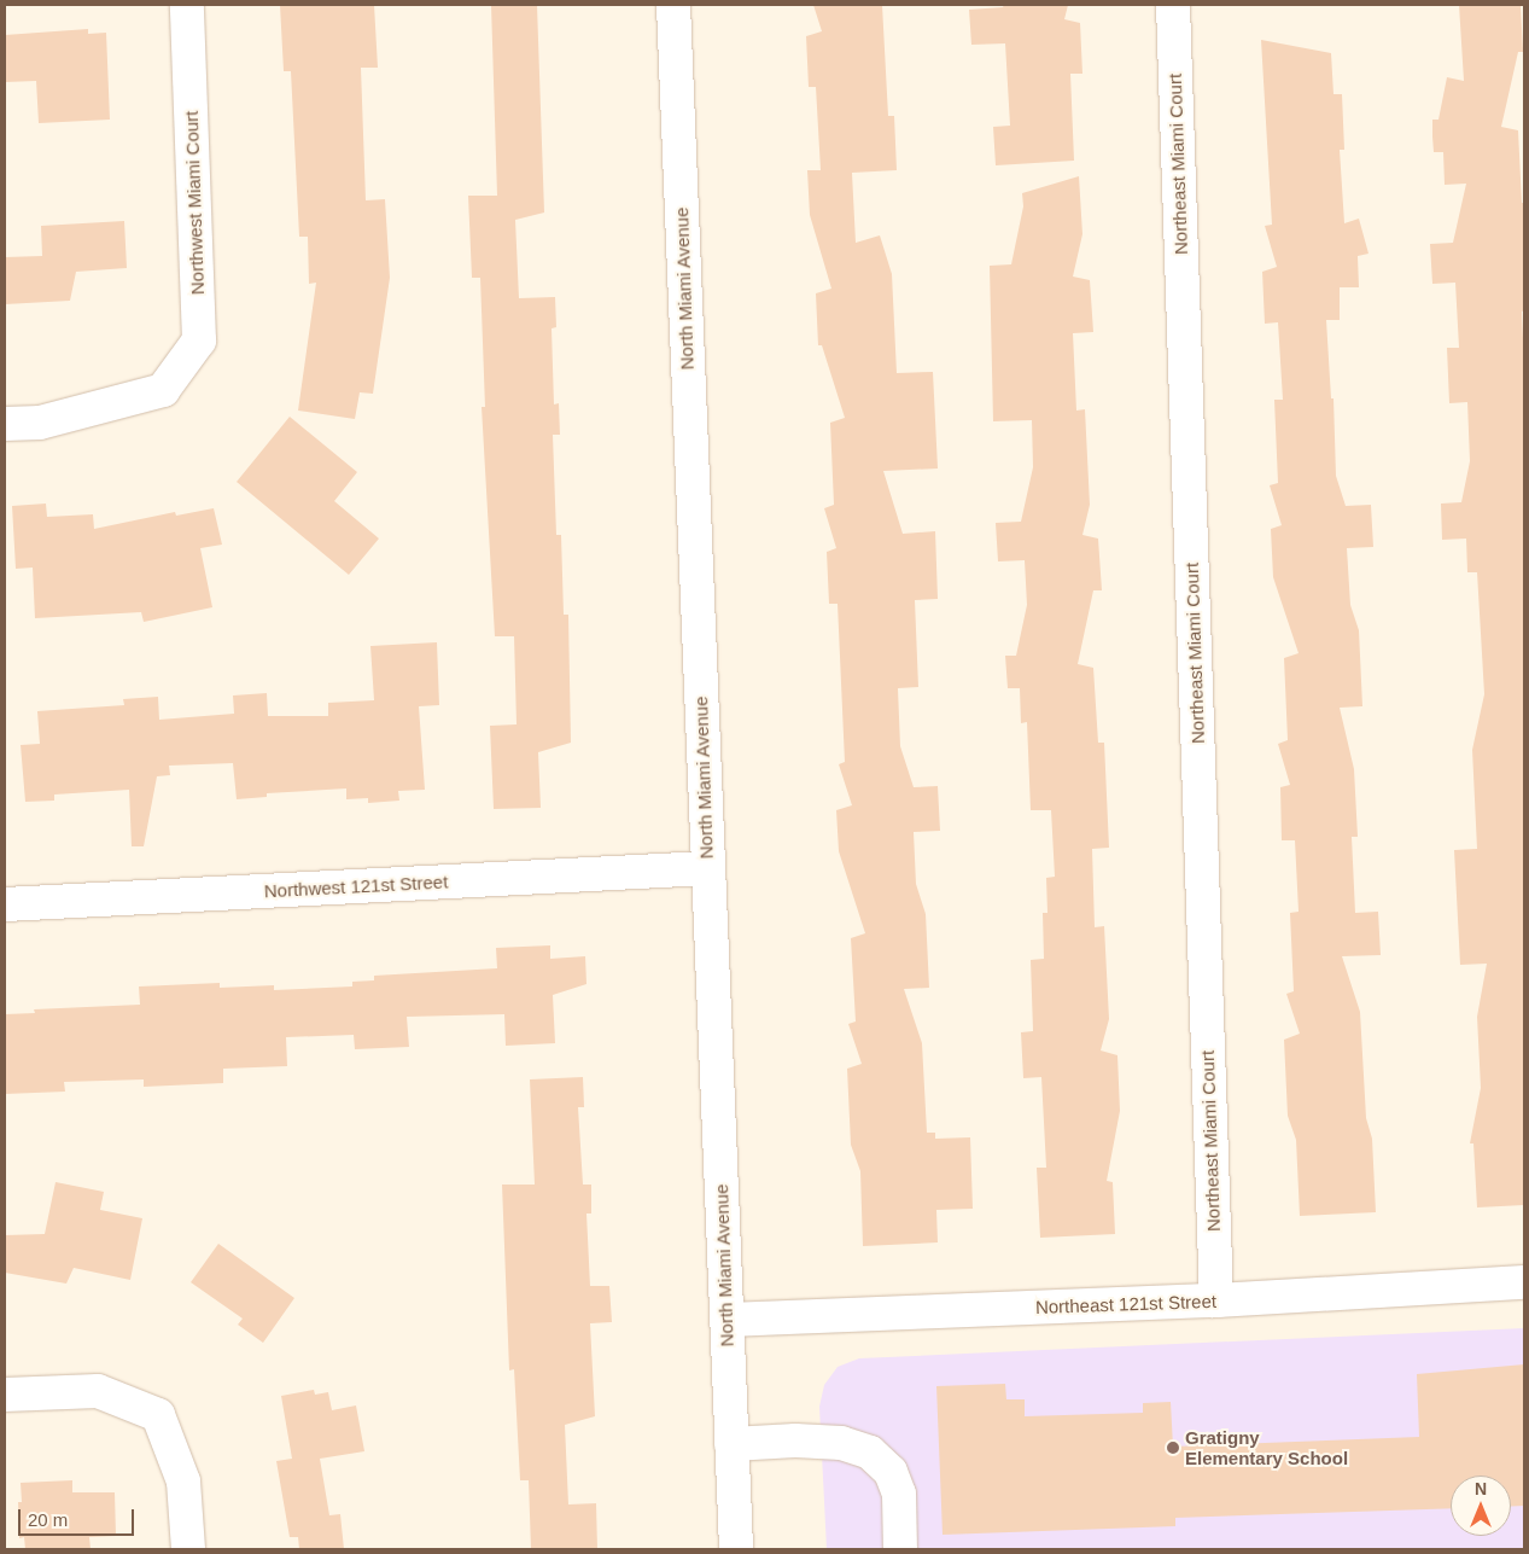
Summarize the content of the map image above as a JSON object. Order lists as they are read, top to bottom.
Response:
{
  "streets": {
    "street": [
      "Northeast Miami Court",
      "Northwest Miami Court",
      "North Miami Avenue",
      "Northwest 121st Street",
      "Northeast 121st Street"
    ]
  },
  "crossings": [
    ["Northeast Miami Court", "Northeast 121st Street"],
    ["North Miami Avenue", "Northwest 121st Street"],
    ["North Miami Avenue", "Northeast 121st Street"]
  ],
  "places": ["Gratigny Elementary School"],
  "scale_bar": "20 m",
  "north": "top"
}
